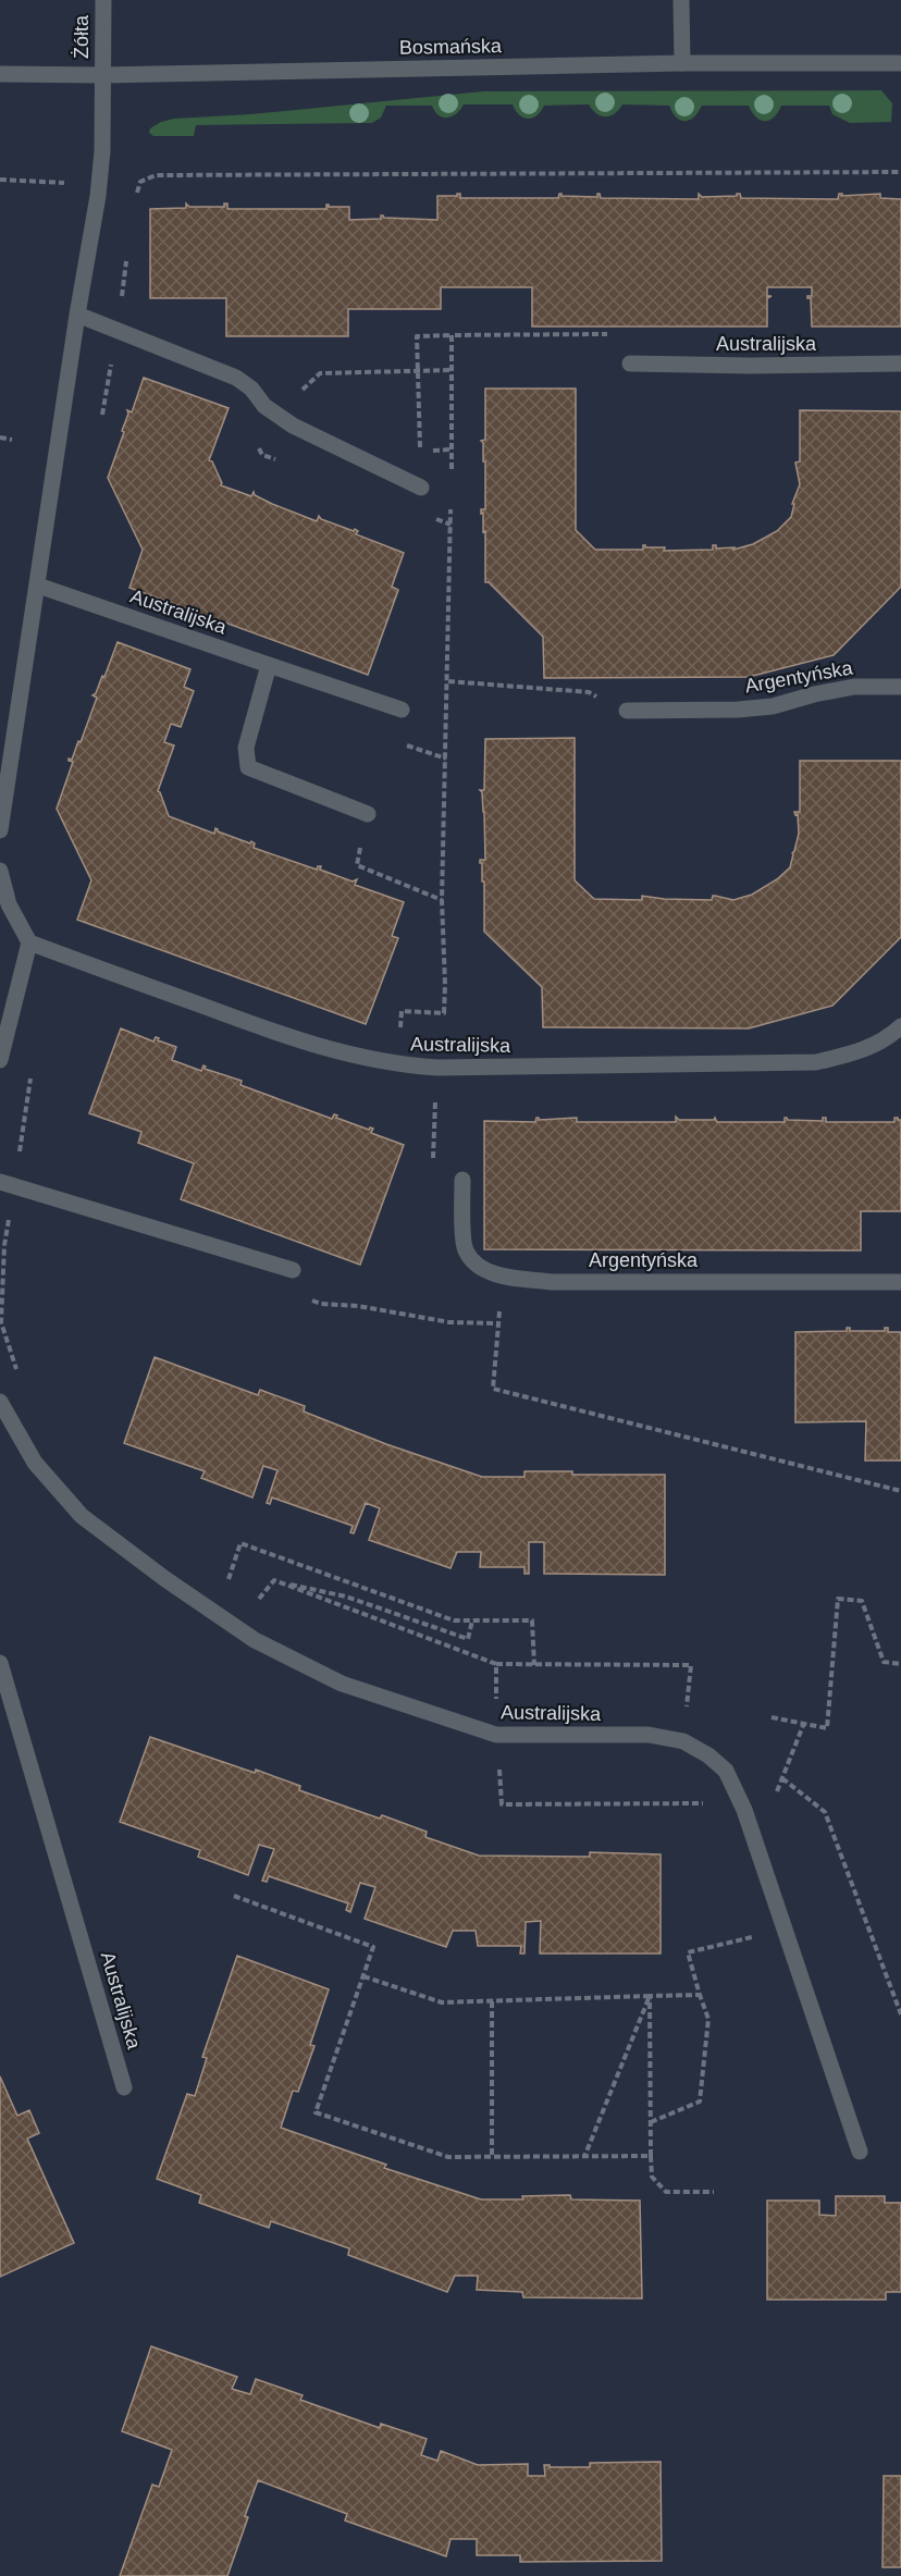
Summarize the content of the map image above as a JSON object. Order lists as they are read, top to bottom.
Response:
{
  "streets": {
    "street": [
      "Żółta",
      "Bosmańska",
      "Australijska",
      "Argentyńska"
    ]
  },
  "crossings": [
    ["Żółta", "Bosmańska"]
  ]
}
